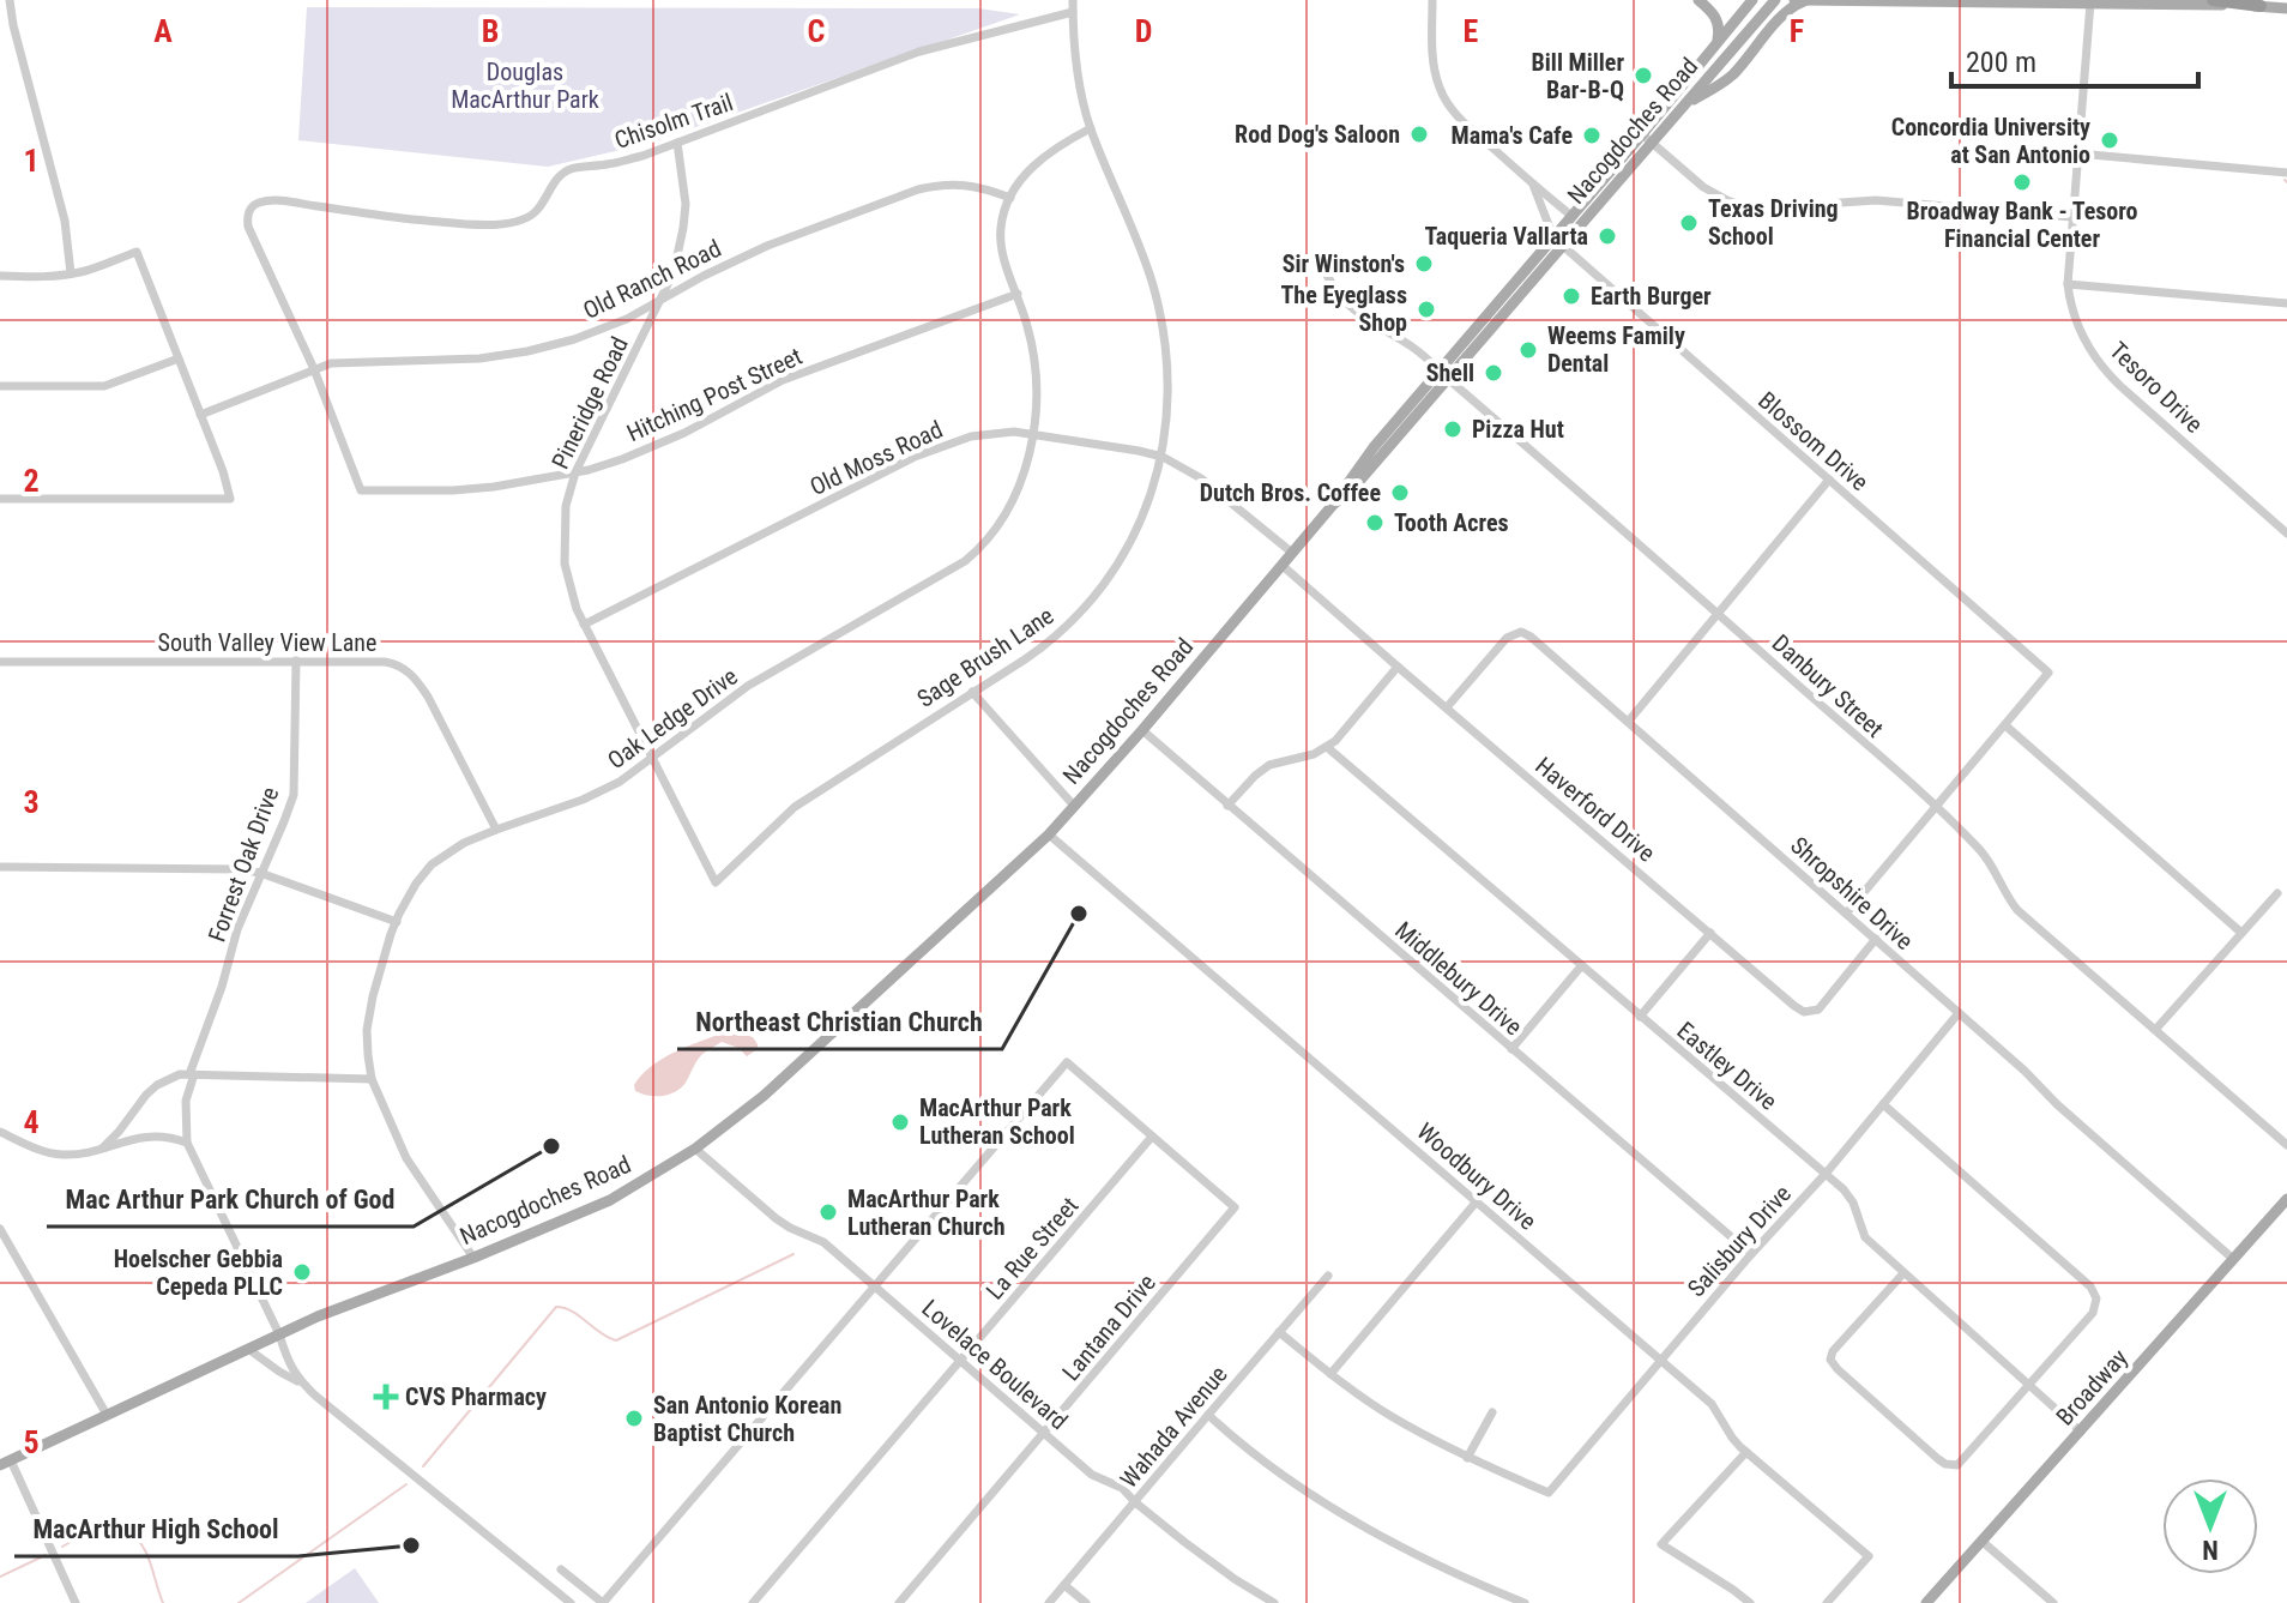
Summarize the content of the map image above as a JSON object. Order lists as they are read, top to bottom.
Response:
{
  "streets": {
    "main road": ["Nacogdoches Road", "Broadway"],
    "street": [
      "Chisolm Trail",
      "Old Ranch Road",
      "Tesoro Drive",
      "Hitching Post Street",
      "Pineridge Road",
      "Blossom Drive",
      "Old Moss Road",
      "South Valley View Lane",
      "Sage Brush Lane",
      "Danbury Street",
      "Oak Ledge Drive",
      "Haverford Drive",
      "Forrest Oak Drive",
      "Shropshire Drive",
      "Middlebury Drive",
      "Eastley Drive",
      "Woodbury Drive",
      "Salisbury Drive",
      "La Rue Street",
      "Lantana Drive",
      "Lovelace Boulevard",
      "Wahada Avenue"
    ]
  },
  "crossings": [
    ["Chisolm Trail", "Old Ranch Road"],
    ["Chisolm Trail", "Hitching Post Street"],
    ["Chisolm Trail", "Pineridge Road"],
    ["Chisolm Trail", "Sage Brush Lane"],
    ["Nacogdoches Road", "Blossom Drive"],
    ["Nacogdoches Road", "Old Moss Road"],
    ["Nacogdoches Road", "Danbury Street"],
    ["Nacogdoches Road", "Oak Ledge Drive"],
    ["Nacogdoches Road", "Haverford Drive"],
    ["Nacogdoches Road", "Middlebury Drive"],
    ["Nacogdoches Road", "Woodbury Drive"],
    ["Nacogdoches Road", "Lovelace Boulevard"],
    ["Old Ranch Road", "Hitching Post Street"],
    ["Old Ranch Road", "Pineridge Road"],
    ["Old Ranch Road", "Oak Ledge Drive"],
    ["Hitching Post Street", "Pineridge Road"],
    ["Hitching Post Street", "Oak Ledge Drive"],
    ["Pineridge Road", "Old Moss Road"],
    ["Pineridge Road", "Sage Brush Lane"],
    ["Pineridge Road", "Oak Ledge Drive"],
    ["Old Moss Road", "Sage Brush Lane"],
    ["Old Moss Road", "Oak Ledge Drive"],
    ["South Valley View Lane", "Oak Ledge Drive"],
    ["South Valley View Lane", "Forrest Oak Drive"],
    ["Haverford Drive", "Shropshire Drive"],
    ["Shropshire Drive", "Salisbury Drive"],
    ["Shropshire Drive", "Broadway"],
    ["Middlebury Drive", "Salisbury Drive"],
    ["Eastley Drive", "Salisbury Drive"],
    ["Eastley Drive", "Broadway"],
    ["Woodbury Drive", "Salisbury Drive"],
    ["La Rue Street", "Lantana Drive"],
    ["La Rue Street", "Lovelace Boulevard"],
    ["Lantana Drive", "Lovelace Boulevard"],
    ["Lovelace Boulevard", "Wahada Avenue"]
  ],
  "parks": ["Douglas MacArthur Park"],
  "places": {
    "other": [
      "Bill Miller Bar-B-Q",
      "Rod Dog's Saloon",
      "Mama's Cafe",
      "Concordia University at San Antonio",
      "Broadway Bank - Tesoro Financial Center",
      "Texas Driving School",
      "Taqueria Vallarta",
      "Sir Winston's",
      "Earth Burger",
      "The Eyeglass Shop",
      "Weems Family Dental",
      "Shell",
      "Pizza Hut",
      "Dutch Bros. Coffee",
      "Tooth Acres",
      "Northeast Christian Church",
      "MacArthur Park Lutheran School",
      "Mac Arthur Park Church of God",
      "MacArthur Park Lutheran Church",
      "Hoelscher Gebbia Cepeda PLLC",
      "San Antonio Korean Baptist Church",
      "MacArthur High School"
    ],
    "health": ["CVS Pharmacy"]
  },
  "scale_bar": "200 m",
  "north": "bottom",
  "grid": {
    "columns": [
      "A",
      "B",
      "C",
      "D",
      "E",
      "F"
    ],
    "rows": [
      "1",
      "2",
      "3",
      "4",
      "5"
    ]
  }
}
